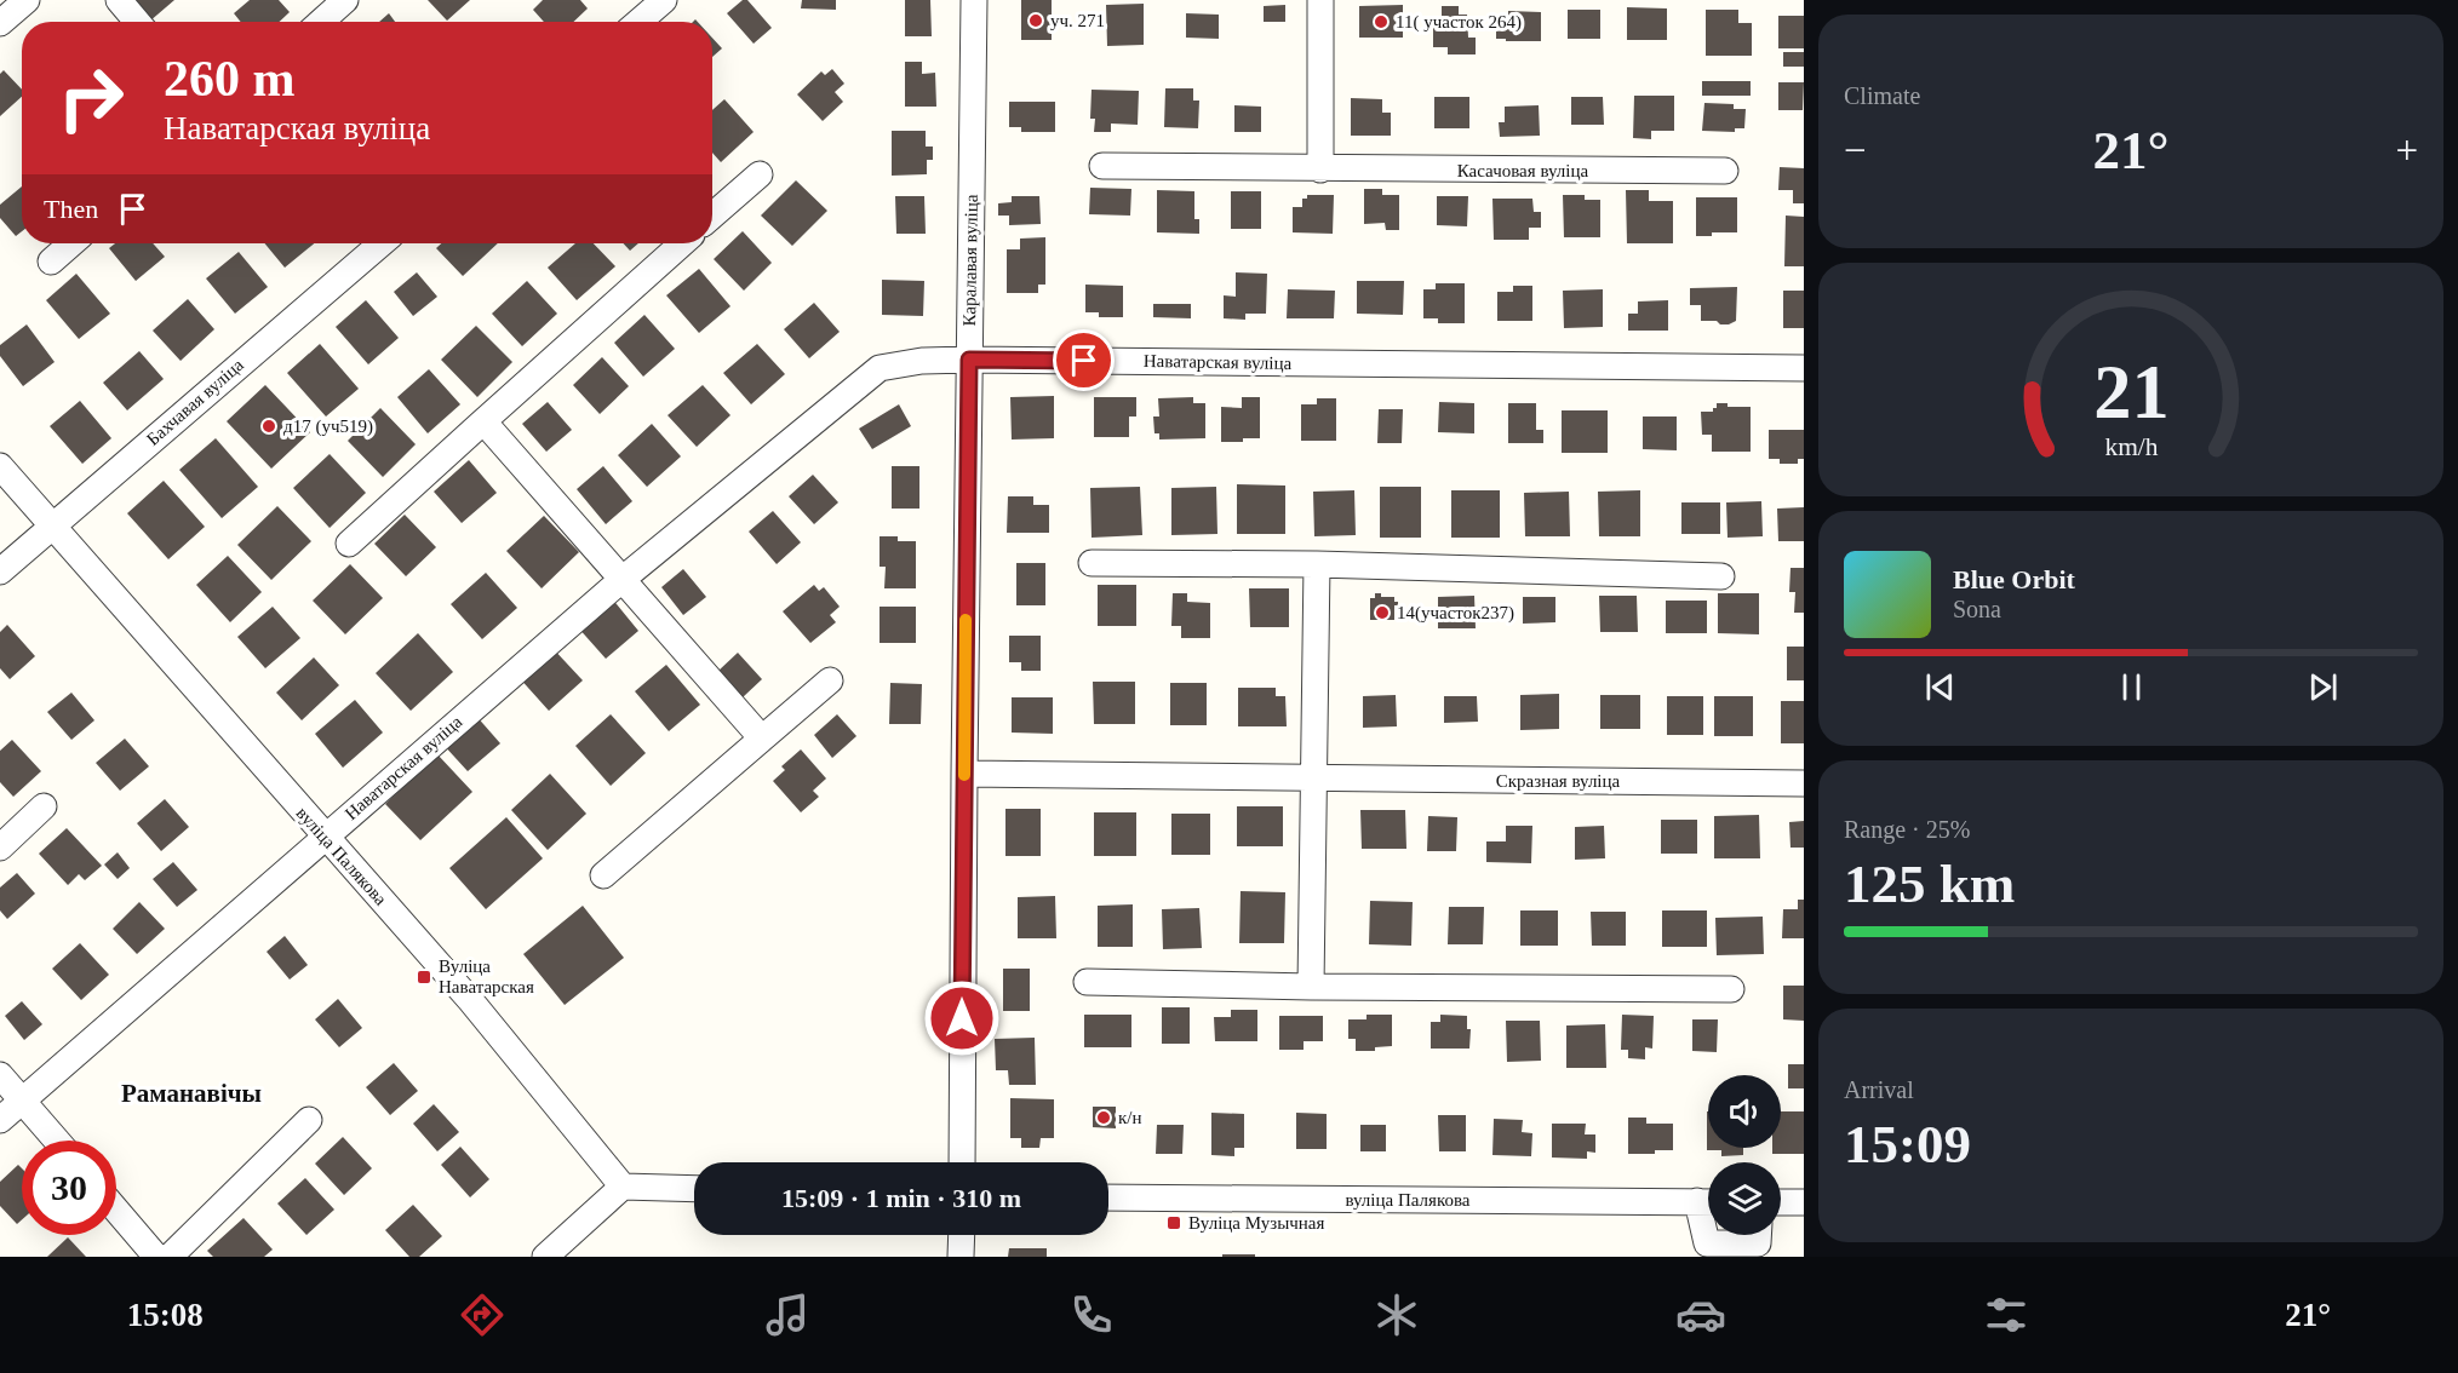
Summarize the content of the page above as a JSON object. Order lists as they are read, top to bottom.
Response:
{
  "streets": {
    "street": [
      "Касачовая вуліца",
      "Каралавая вуліца",
      "Наватарская вуліца",
      "Бахчавая вуліца",
      "Скразная вуліца",
      "вуліца Палякова"
    ]
  },
  "crossings": [
    ["Каралавая вуліца", "Наватарская вуліца"],
    ["Каралавая вуліца", "Скразная вуліца"],
    ["Наватарская вуліца", "вуліца Палякова"],
    ["Бахчавая вуліца", "вуліца Палякова"]
  ],
  "districts": ["Раманавічы"],
  "places": {
    "other": [
      "уч. 271",
      "11( участок 264)",
      "д17 (уч519)",
      "14(участок237)",
      "к/н"
    ],
    "transit": ["Вуліца Наватарская", "Вуліца Музычная"]
  },
  "page": {
    "tile": [
      "Climate",
      ["Range · 25%", "125 km"],
      ["Arrival", "15:09"]
    ],
    "turn": ["260 m", "Наватарская вуліца"],
    "heat": ["−", "21°", "+"],
    "then": "Then",
    "song": ["Blue Orbit", "Sona"],
    "limit": "30",
    "trip": "15:09 · 1 min · 310 m",
    "tabs": ["15:08", "21°"],
    "gauge": ["21", "km/h"]
  }
}
